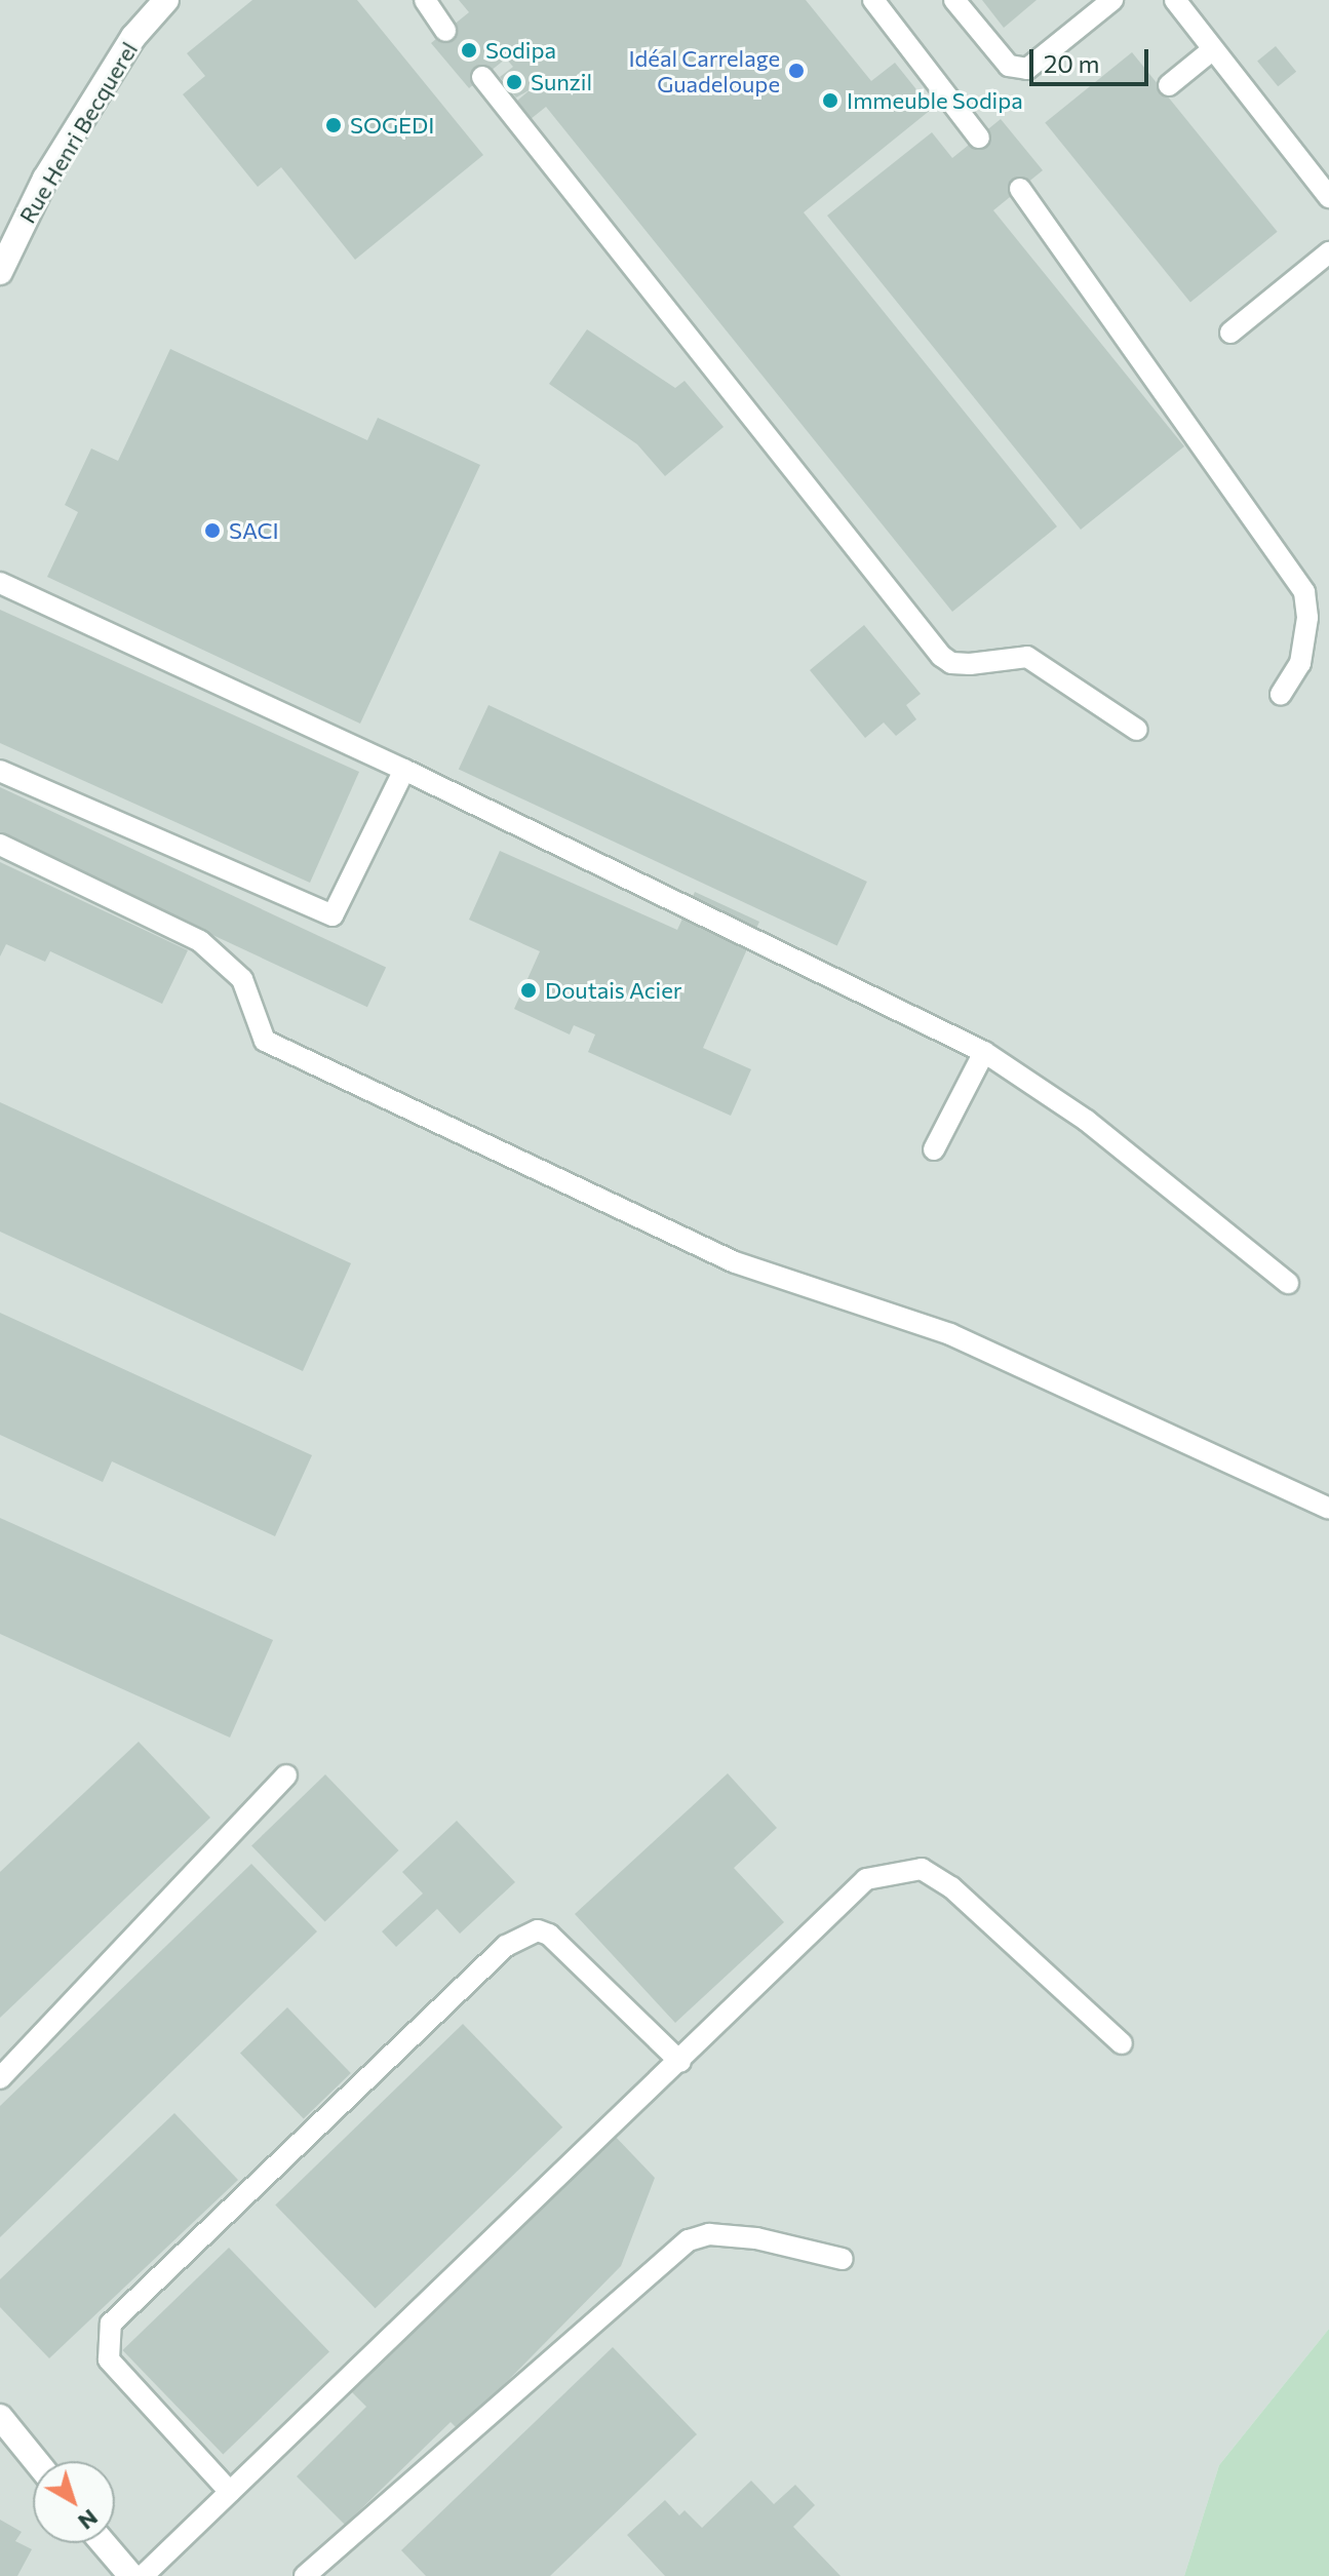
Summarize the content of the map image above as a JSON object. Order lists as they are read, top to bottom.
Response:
{
  "streets": {
    "street": ["Rue Henri Becquerel"]
  },
  "places": [
    "Sodipa",
    "Idéal Carrelage Guadeloupe",
    "Sunzil",
    "Immeuble Sodipa",
    "SOGEDI",
    "SACI",
    "Doutais Acier"
  ],
  "scale_bar": "20 m",
  "north": "bottom right"
}
